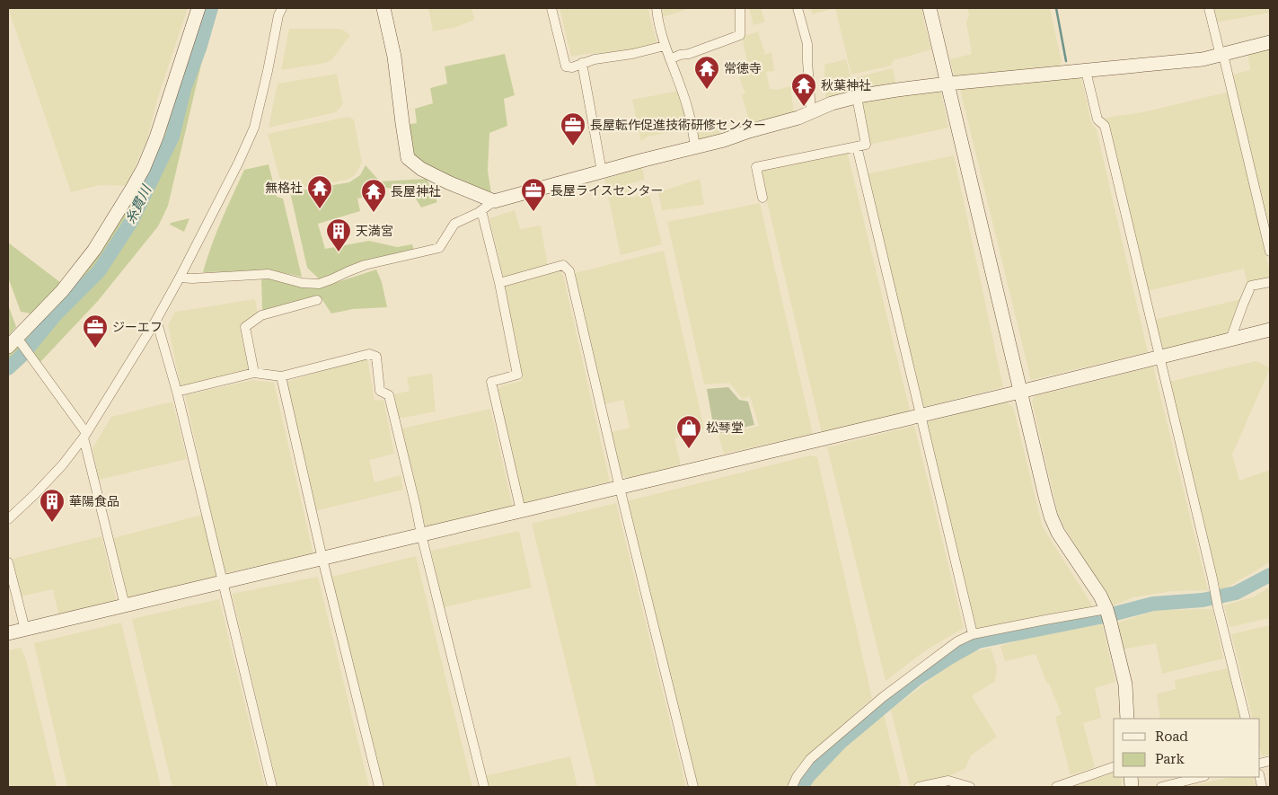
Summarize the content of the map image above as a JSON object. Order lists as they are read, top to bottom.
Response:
{
  "water": ["糸貫川"],
  "places": {
    "temple": [
      "常徳寺",
      "秋葉神社",
      "無格社",
      "長屋神社"
    ],
    "office": ["長屋転作促進技術研修センター", "長屋ライスセンター", "ジーエフ"],
    "building": ["天満宮", "華陽食品"],
    "shop": ["松琴堂"]
  },
  "legend": ["Road", "Park"]
}
